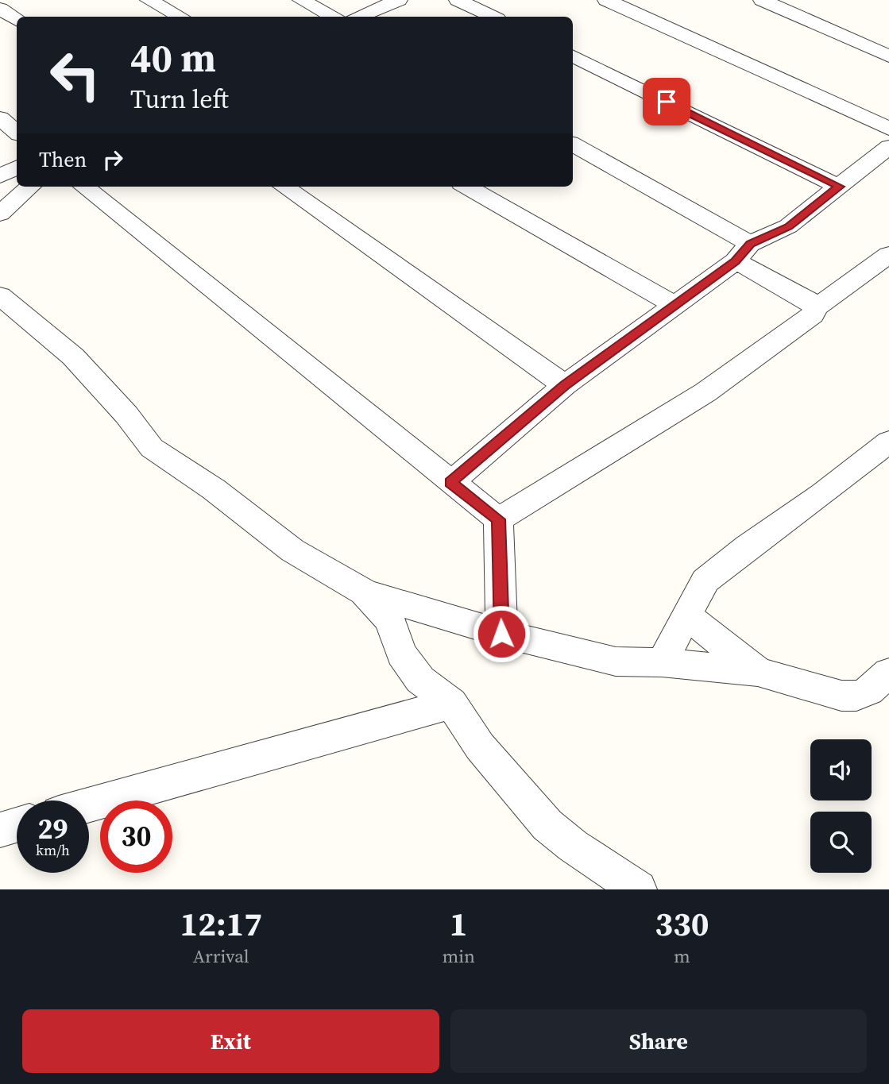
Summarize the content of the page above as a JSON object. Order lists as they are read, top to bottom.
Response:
{
  "page": {
    "turn": ["40 m", "Turn left"],
    "then": "Then",
    "speed": "29 km/h",
    "limit": "30",
    "eta": [
      "12:17",
      "Arrival",
      "1",
      "min",
      "330",
      "m"
    ],
    "buttons": ["Exit", "Share"]
  }
}
